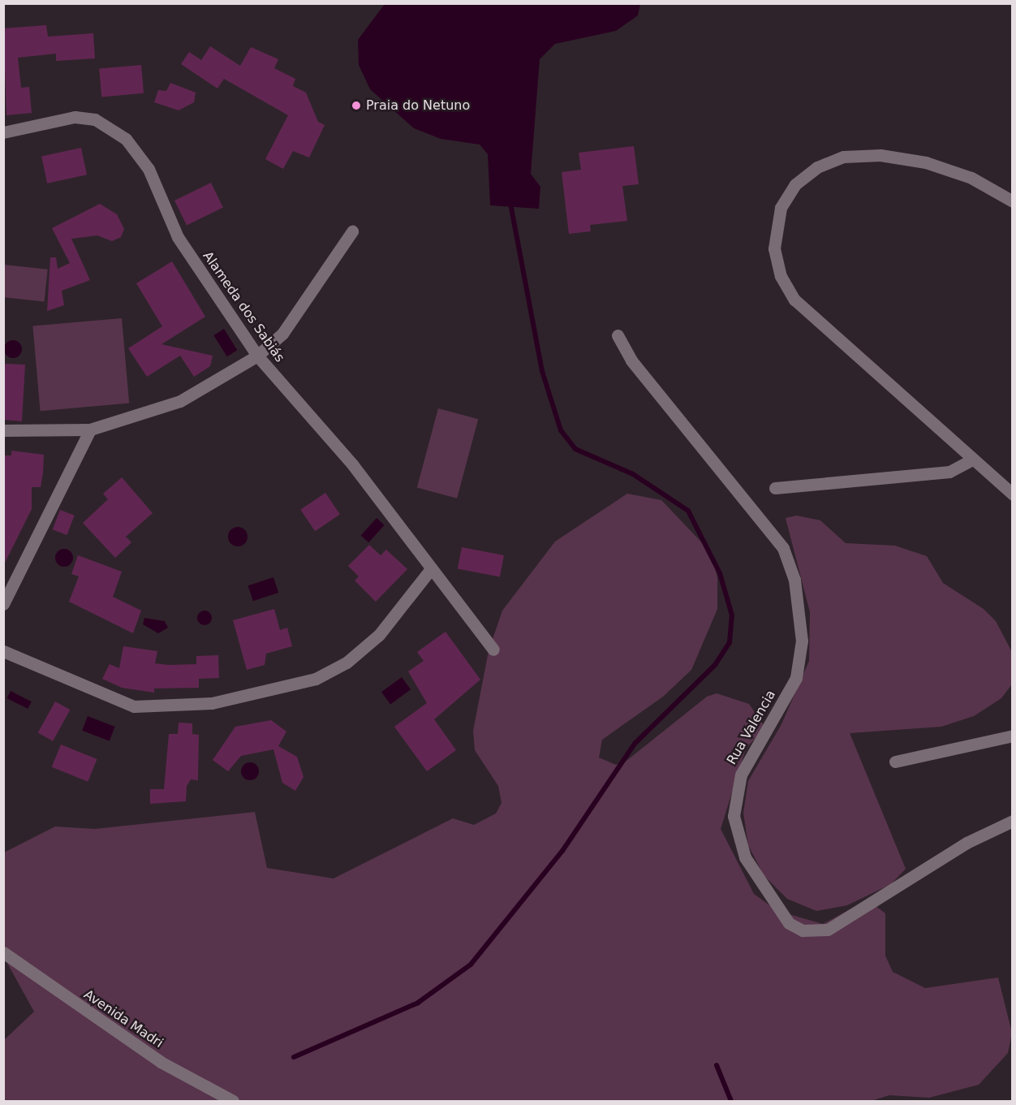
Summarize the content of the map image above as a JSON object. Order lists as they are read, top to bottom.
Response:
{
  "streets": {
    "street": ["Alameda dos Sabiás", "Rua Valencia", "Avenida Madri"]
  },
  "places": ["Praia do Netuno"]
}
